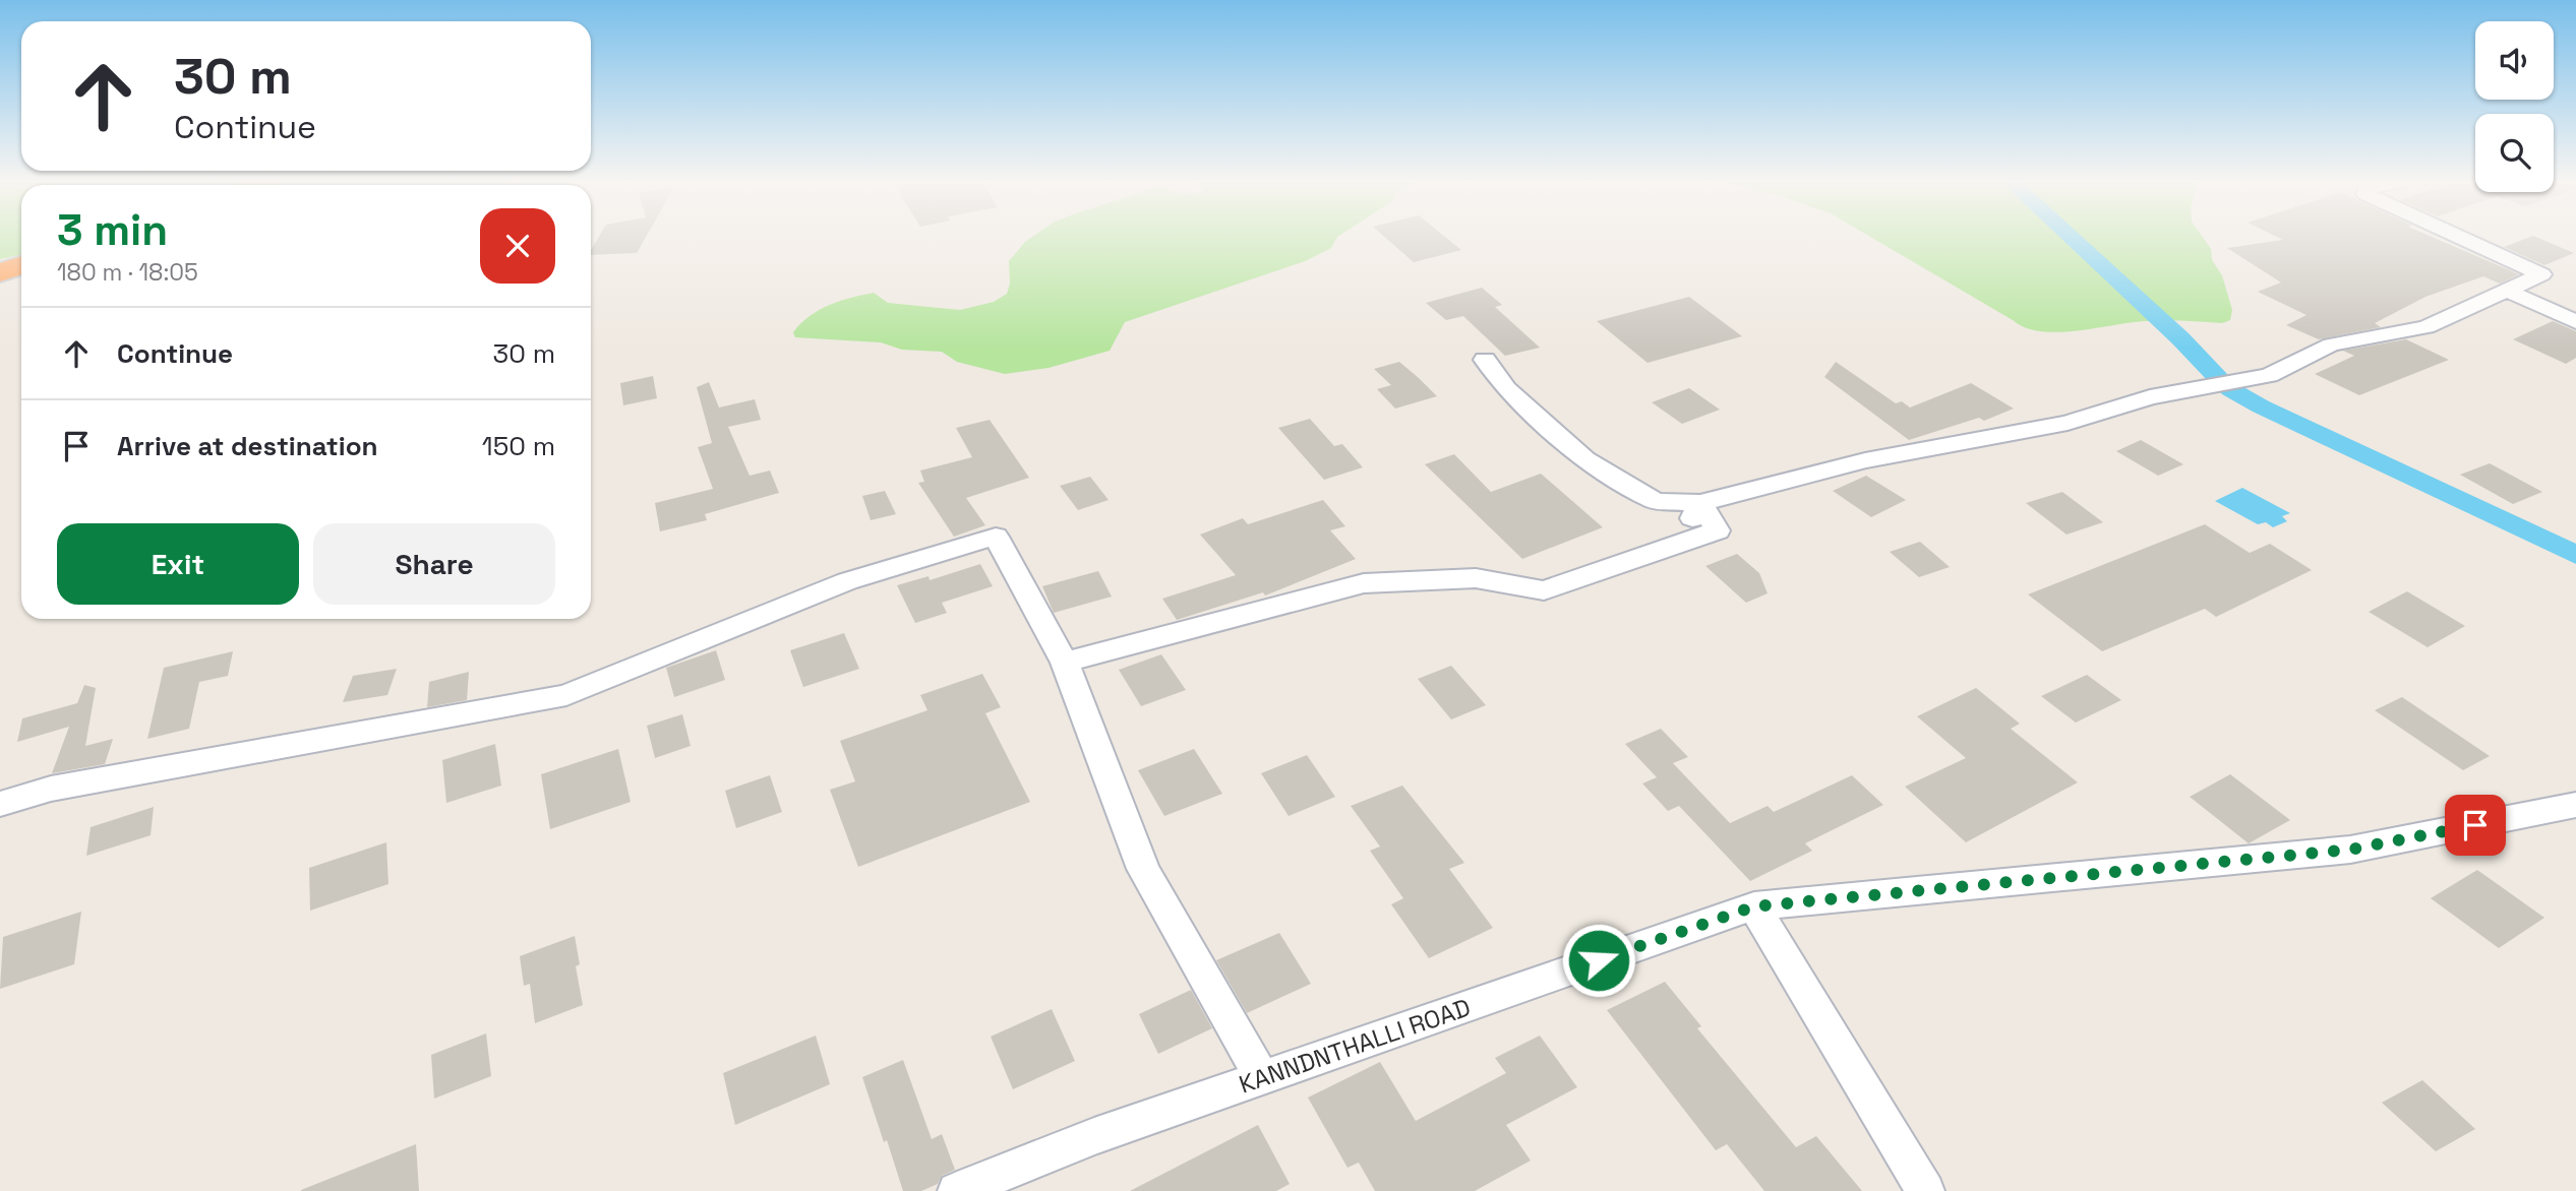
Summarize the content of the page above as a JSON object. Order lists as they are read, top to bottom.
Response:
{
  "streets": {
    "street": ["KANNDNTHALLI ROAD"]
  },
  "page": {
    "turn": ["30 m", "Continue"],
    "heading": ["3 min", "180 m · 18:05"],
    "list": [
      {
        "name": "Continue",
        "value": "30 m"
      },
      {
        "name": "Arrive at destination",
        "value": "150 m"
      }
    ],
    "buttons": ["Exit", "Share"]
  }
}
